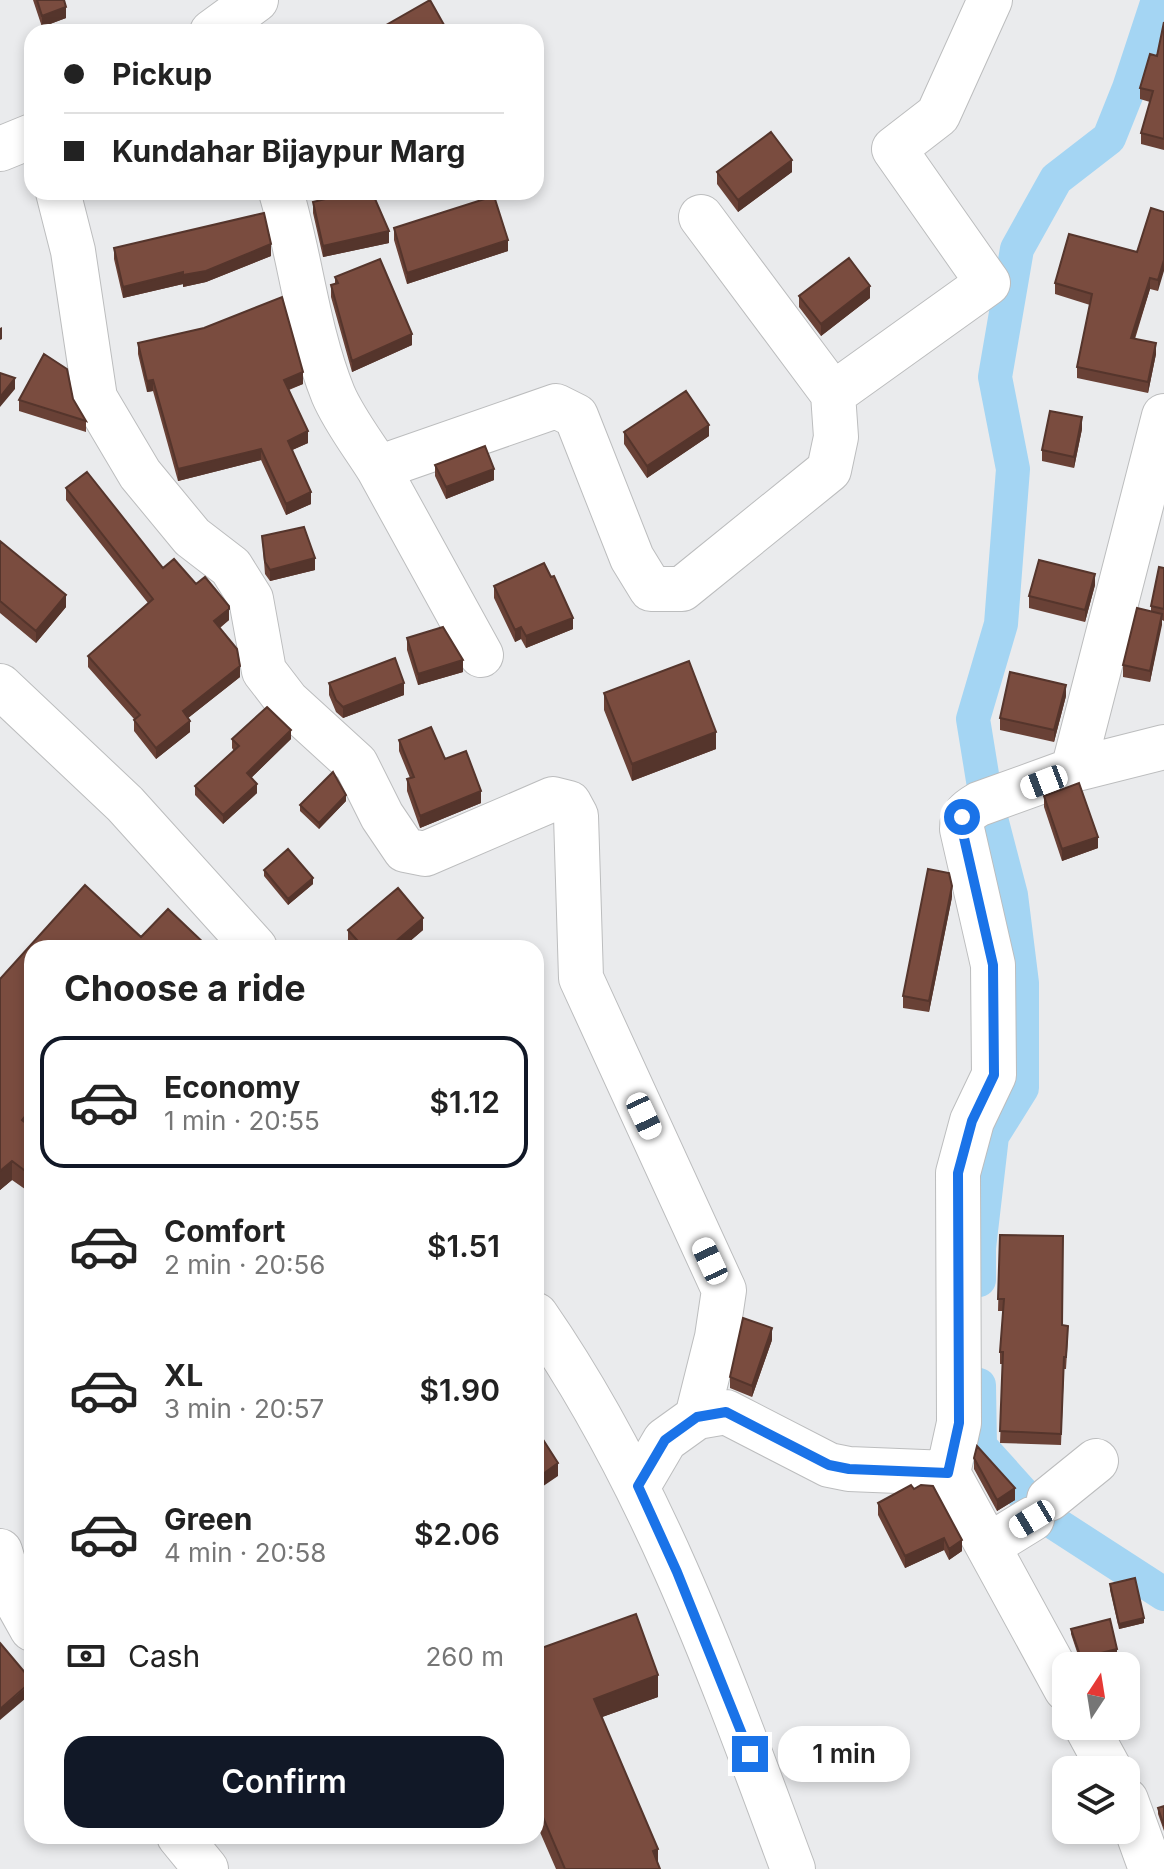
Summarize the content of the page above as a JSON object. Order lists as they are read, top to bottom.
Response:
{
  "north": "top",
  "page": {
    "banner": ["Pickup", "Kundahar Bijaypur Marg"],
    "heading": "Choose a ride",
    "list": [
      {
        "name": "Economy",
        "note": "1 min · 20:55",
        "value": "$1.12"
      },
      {
        "name": "Comfort",
        "note": "2 min · 20:56",
        "value": "$1.51"
      },
      {
        "name": "XL",
        "note": "3 min · 20:57",
        "value": "$1.90"
      },
      {
        "name": "Green",
        "note": "4 min · 20:58",
        "value": "$2.06"
      }
    ],
    "pay": ["Cash", "260 m"],
    "buttons": "Confirm",
    "bubble": "1 min"
  }
}
